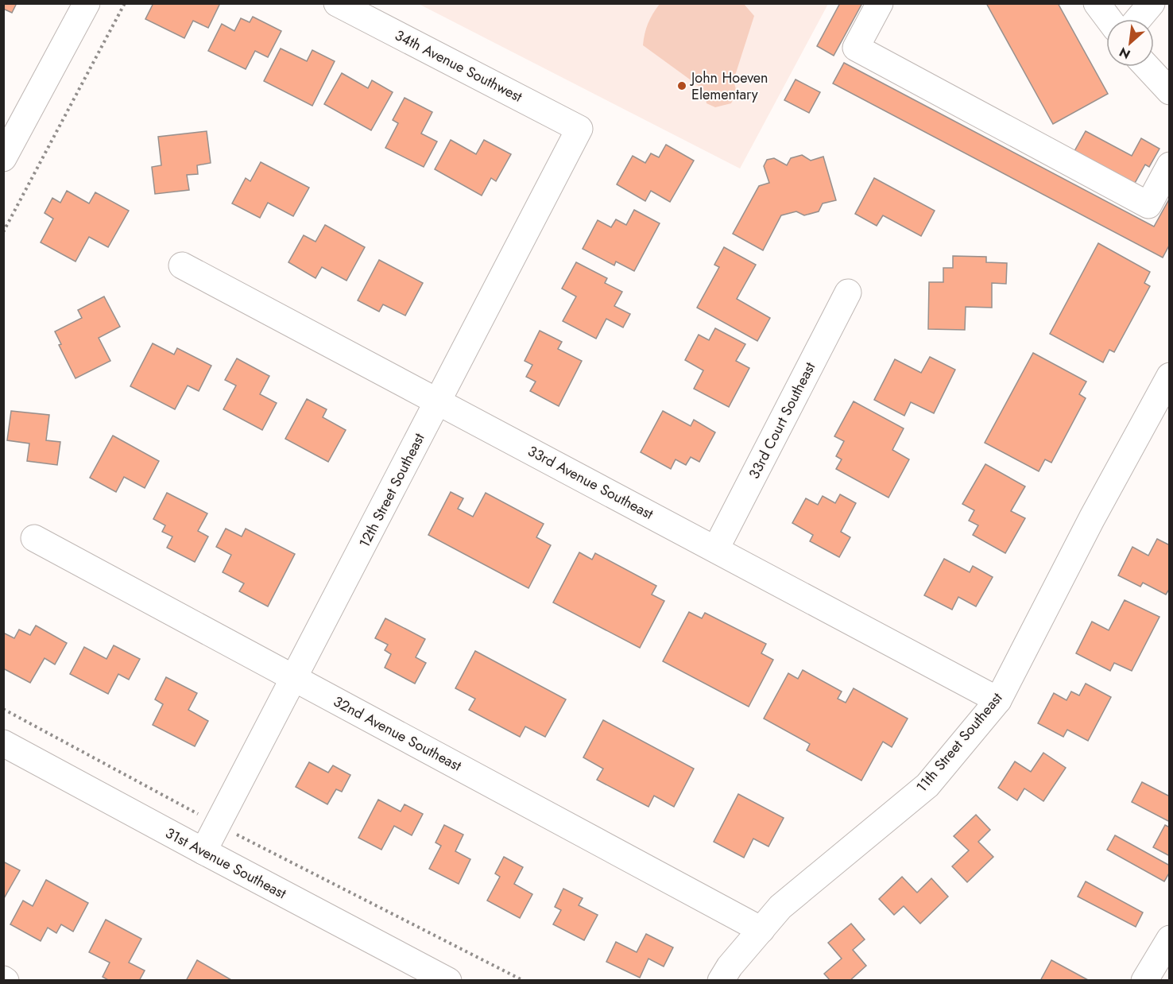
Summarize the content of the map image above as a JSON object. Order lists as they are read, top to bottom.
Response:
{
  "streets": {
    "street": [
      "34th Avenue Southwest",
      "33rd Court Southeast",
      "33rd Avenue Southeast",
      "12th Street Southeast",
      "32nd Avenue Southeast",
      "11th Street Southeast",
      "31st Avenue Southeast"
    ]
  },
  "crossings": [
    ["34th Avenue Southwest", "12th Street Southeast"],
    ["33rd Court Southeast", "33rd Avenue Southeast"],
    ["33rd Avenue Southeast", "12th Street Southeast"],
    ["33rd Avenue Southeast", "11th Street Southeast"],
    ["12th Street Southeast", "32nd Avenue Southeast"],
    ["12th Street Southeast", "31st Avenue Southeast"],
    ["32nd Avenue Southeast", "11th Street Southeast"]
  ],
  "places": ["John Hoeven Elementary"],
  "north": "bottom left"
}
